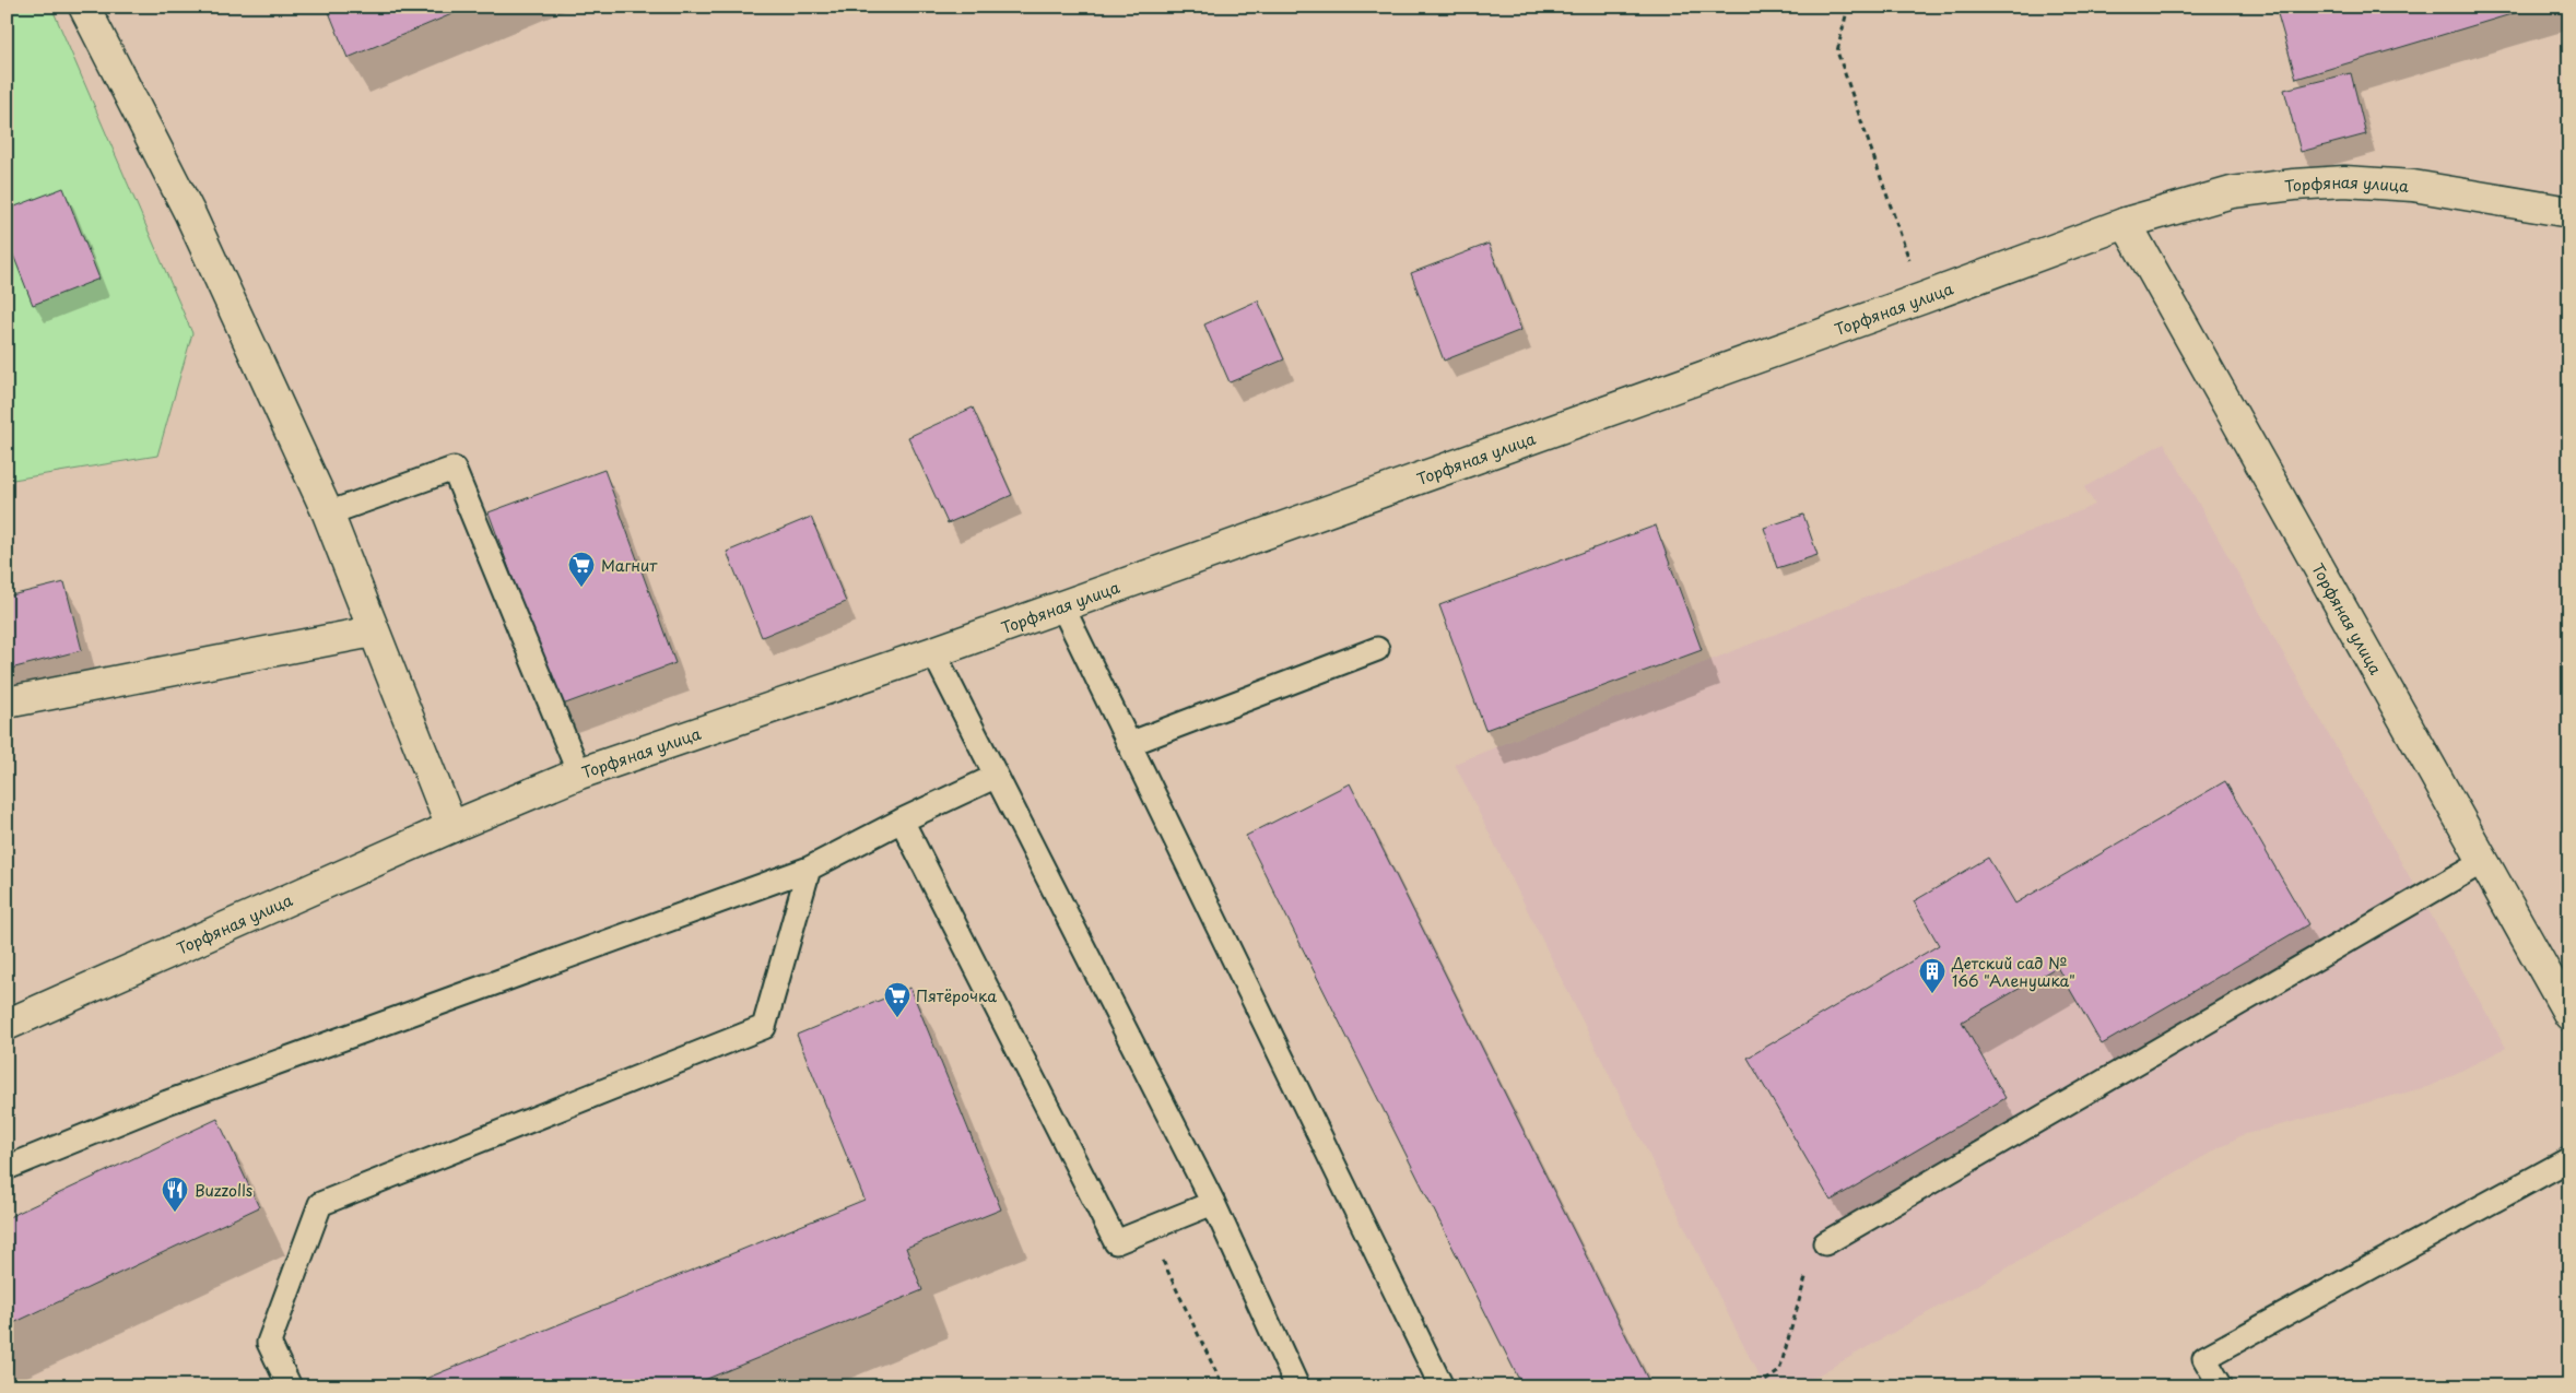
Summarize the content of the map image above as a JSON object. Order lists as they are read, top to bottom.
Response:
{
  "streets": {
    "street": ["Торфяная улица"]
  },
  "places": {
    "supermarket": ["Магнит", "Пятёрочка"],
    "building": ["Детский сад № 166 \"Аленушка\""],
    "restaurant": ["Buzzolls"]
  }
}
